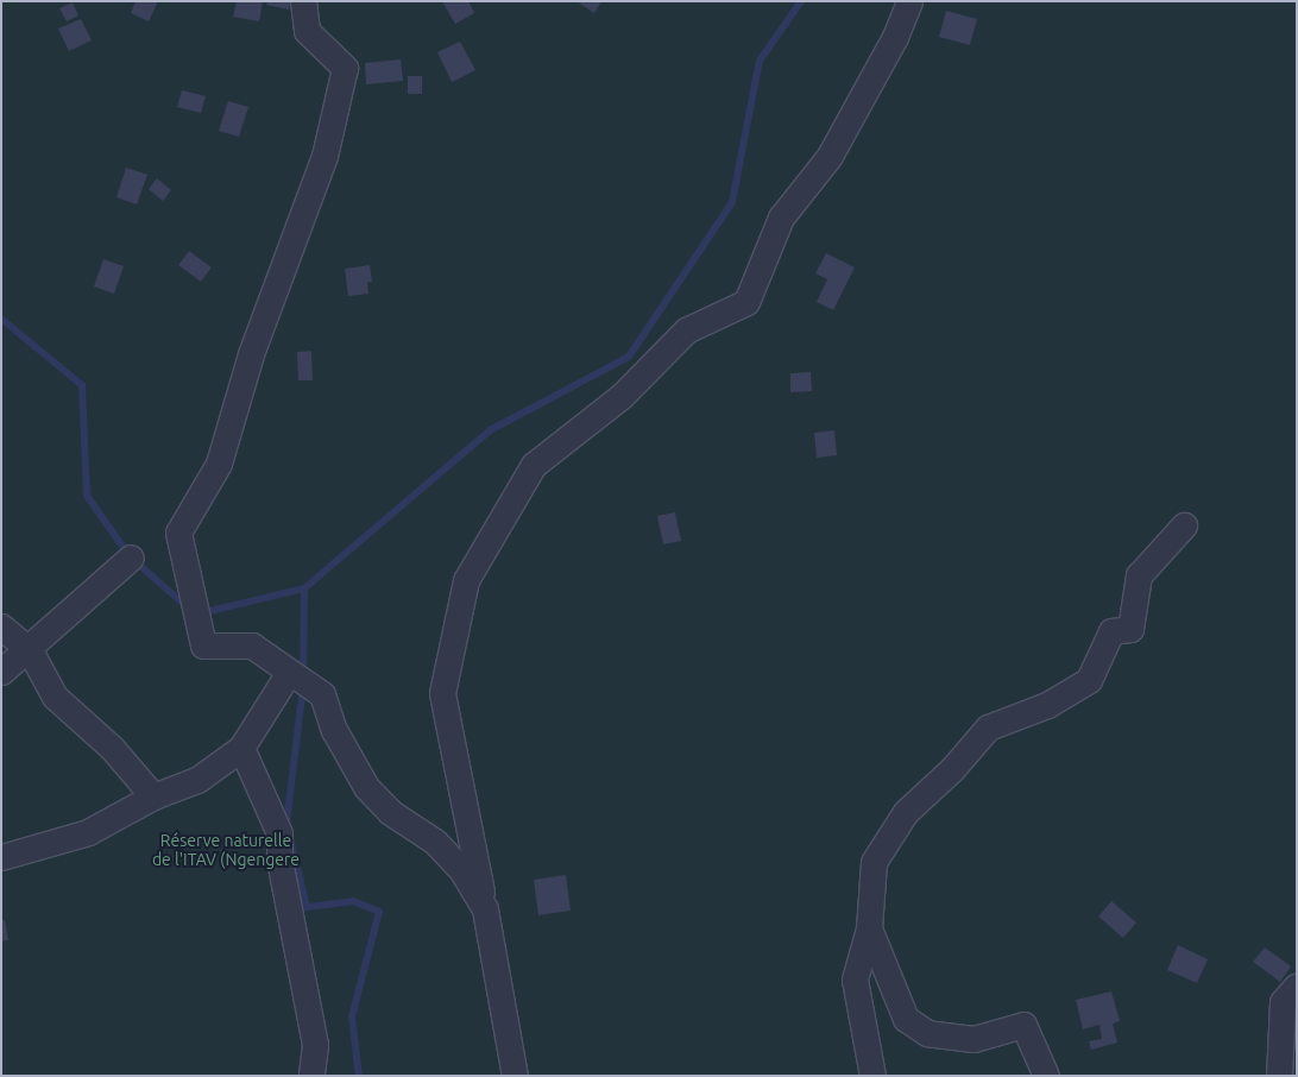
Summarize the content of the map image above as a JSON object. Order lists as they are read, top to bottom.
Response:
{
  "parks": ["Réserve naturelle de l'ITAV (Ngengere"]
}
